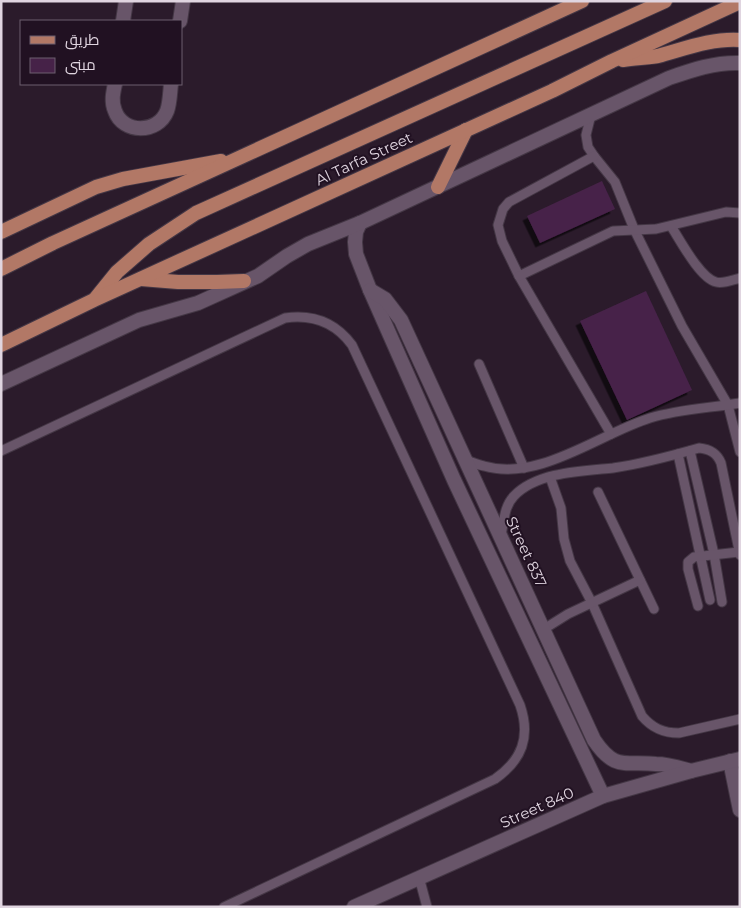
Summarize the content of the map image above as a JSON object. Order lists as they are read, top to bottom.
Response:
{
  "streets": {
    "main road": ["Al Tarfa Street"],
    "street": ["Street 837", "Street 840"]
  },
  "crossings": [
    ["Street 837", "Street 840"]
  ],
  "legend": ["طريق", "مبنى"]
}
